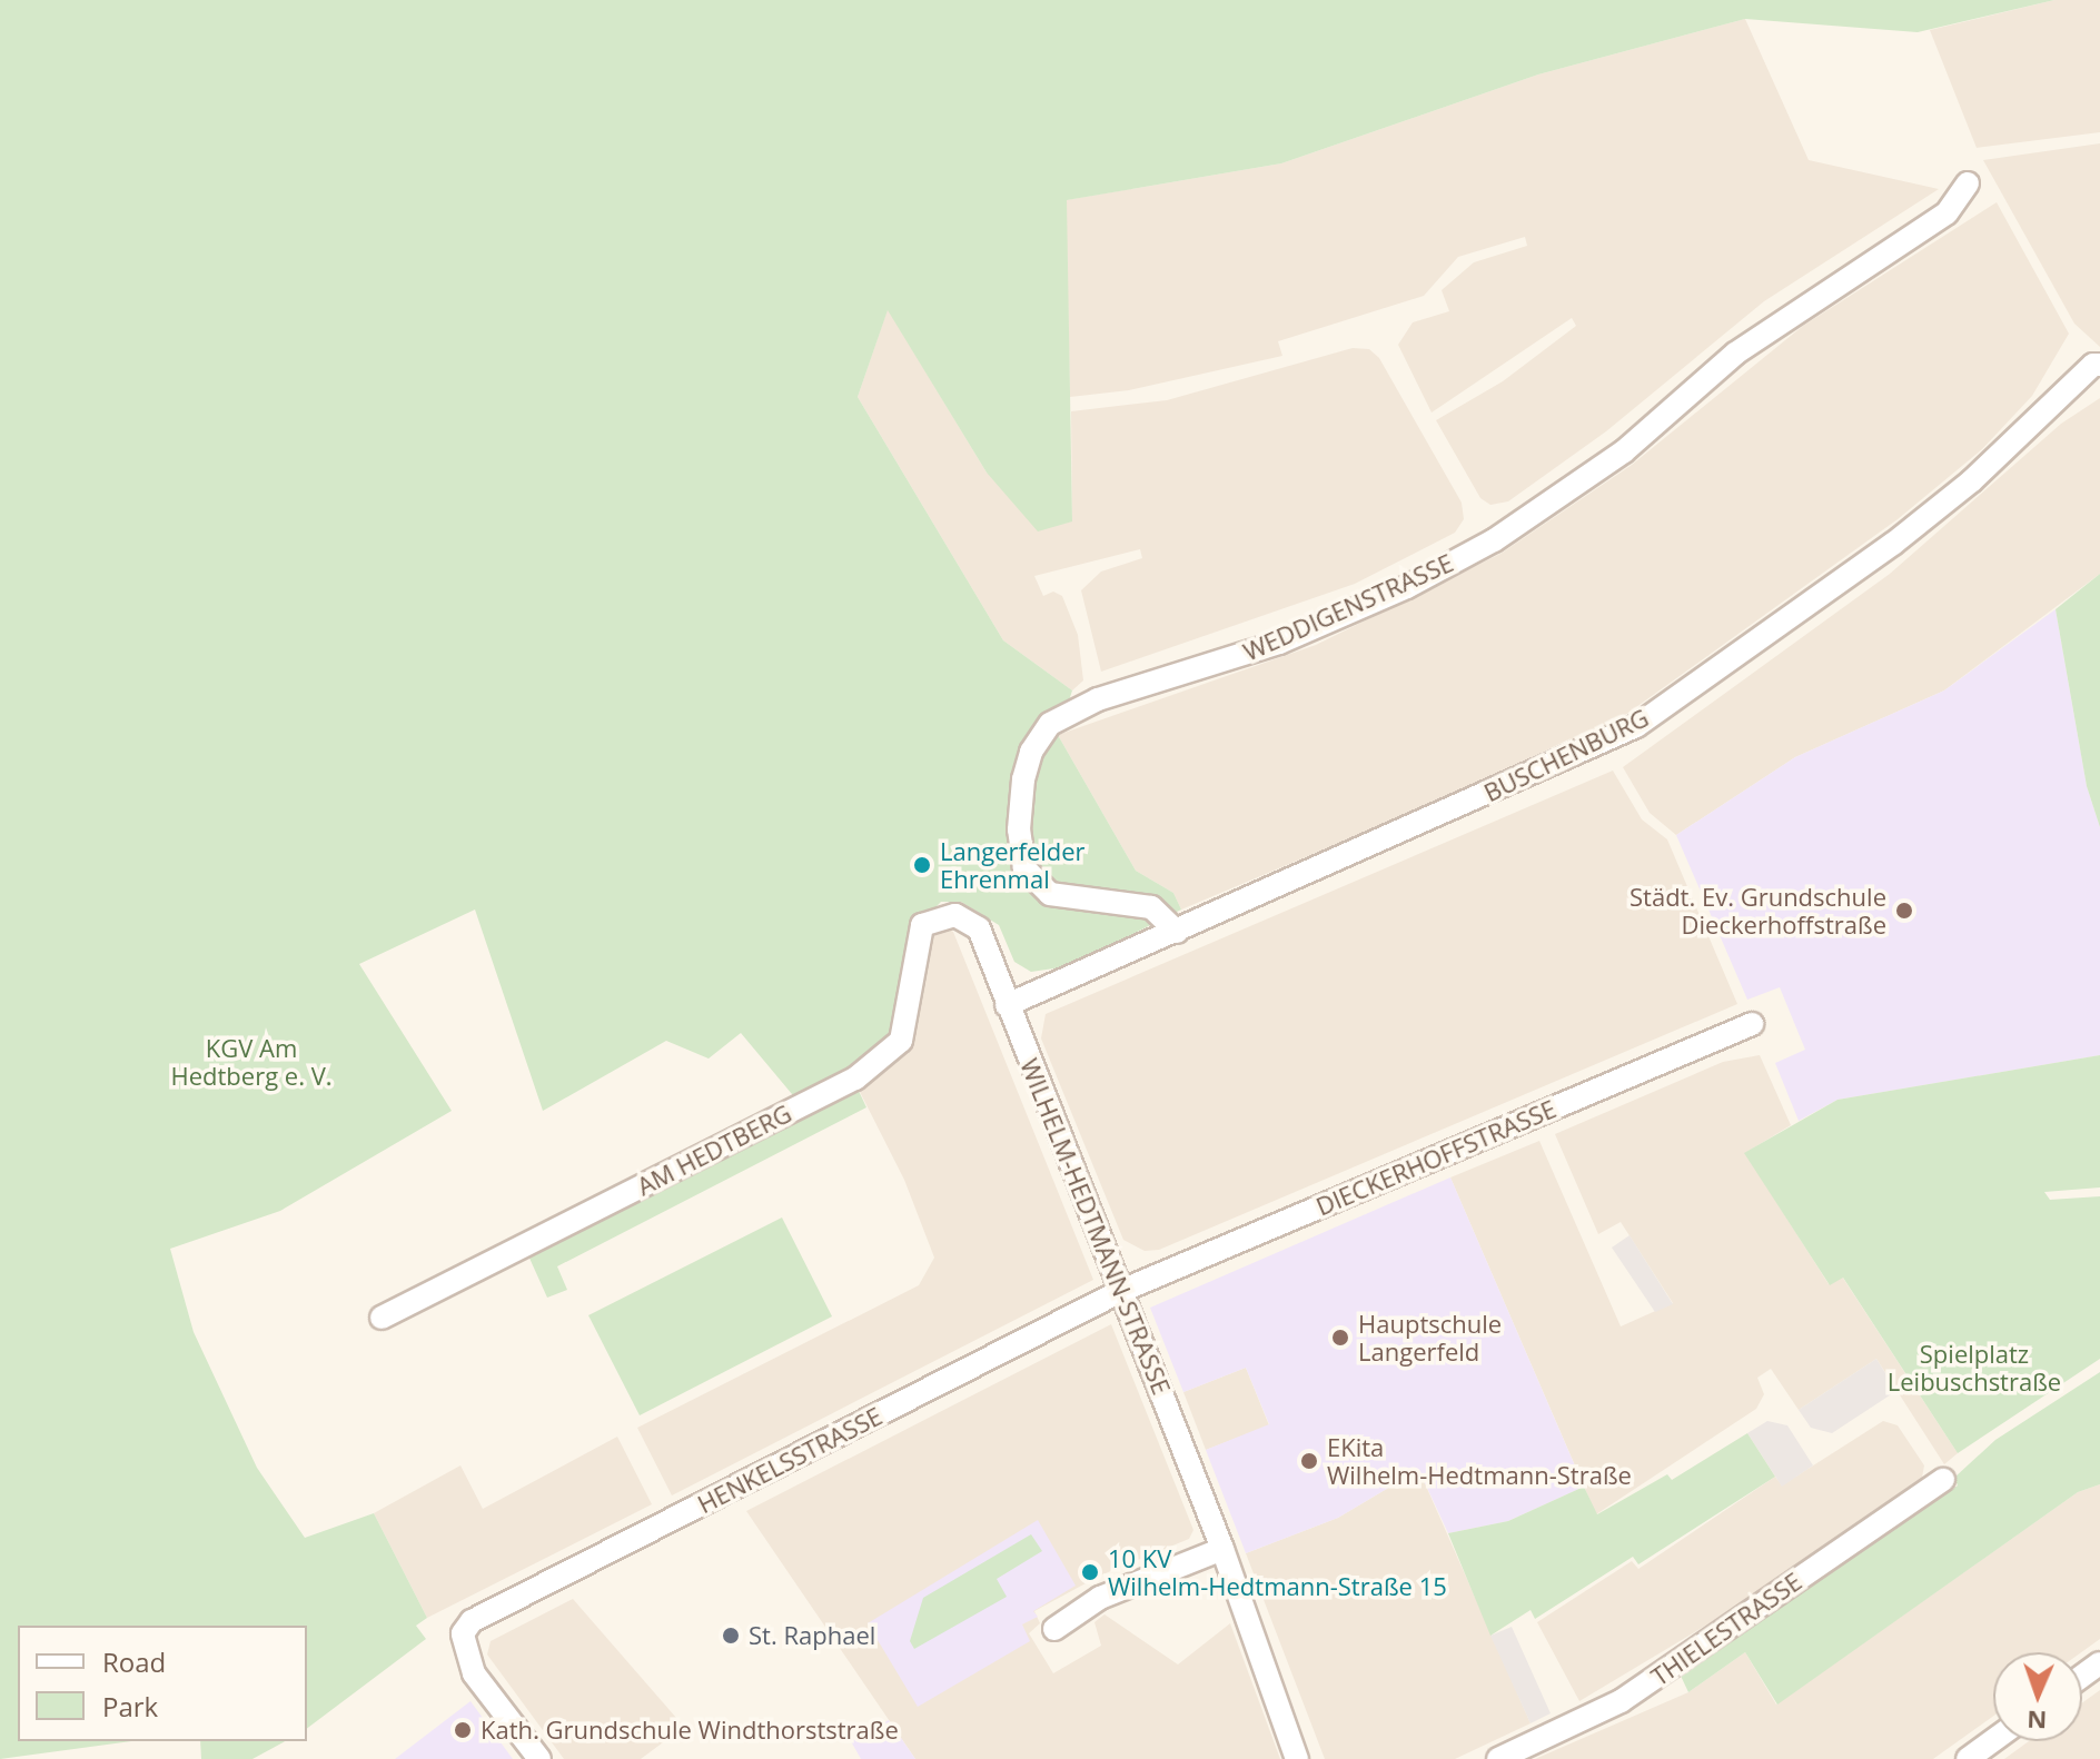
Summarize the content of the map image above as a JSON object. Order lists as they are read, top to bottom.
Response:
{
  "streets": {
    "street": [
      "WEDDIGENSTRASSE",
      "BUSCHENBURG",
      "AM HEDTBERG",
      "DIECKERHOFFSTRASSE",
      "WILHELM-HEDTMANN-STRASSE",
      "HENKELSSTRASSE",
      "THIELESTRASSE"
    ]
  },
  "crossings": [
    ["WEDDIGENSTRASSE", "BUSCHENBURG"],
    ["BUSCHENBURG", "WILHELM-HEDTMANN-STRASSE"],
    ["AM HEDTBERG", "WILHELM-HEDTMANN-STRASSE"],
    ["DIECKERHOFFSTRASSE", "WILHELM-HEDTMANN-STRASSE"],
    ["DIECKERHOFFSTRASSE", "HENKELSSTRASSE"],
    ["WILHELM-HEDTMANN-STRASSE", "HENKELSSTRASSE"]
  ],
  "parks": ["KGV Am Hedtberg e. V.", "Spielplatz Leibuschstraße"],
  "places": [
    "Langerfelder Ehrenmal",
    "Städt. Ev. Grundschule Dieckerhoffstraße",
    "Hauptschule Langerfeld",
    "EKita Wilhelm-Hedtmann-Straße",
    "10 KV Wilhelm-Hedtmann-Straße 15",
    "St. Raphael",
    "Kath. Grundschule Windthorststraße"
  ],
  "legend": ["Road", "Park"],
  "north": "bottom"
}
